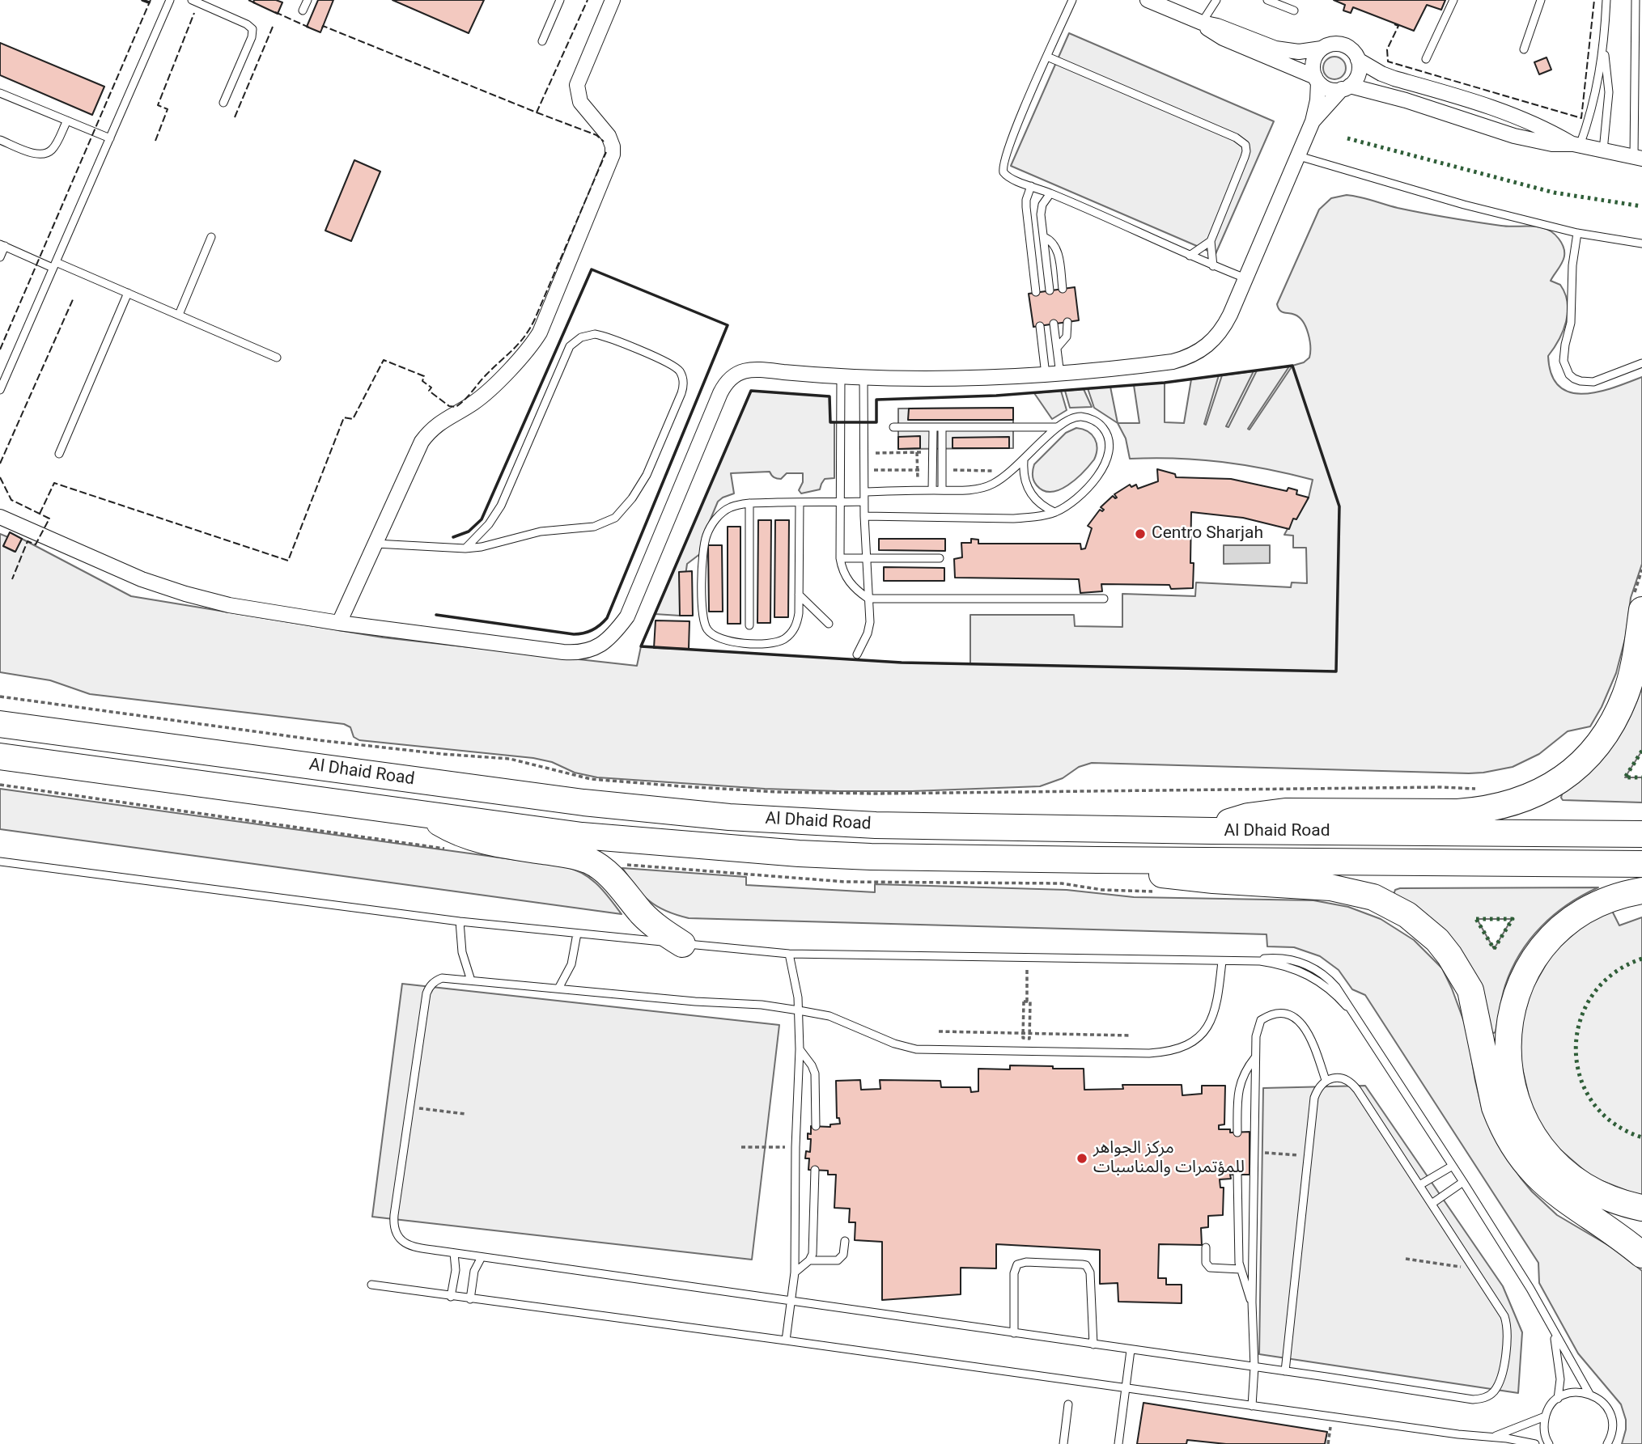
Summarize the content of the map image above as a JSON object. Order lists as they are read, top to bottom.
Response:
{
  "streets": {
    "highway": ["Al Dhaid Road"]
  },
  "places": ["Centro Sharjah", "مركز الجواهر للمؤتمرات والمناسبات"]
}
